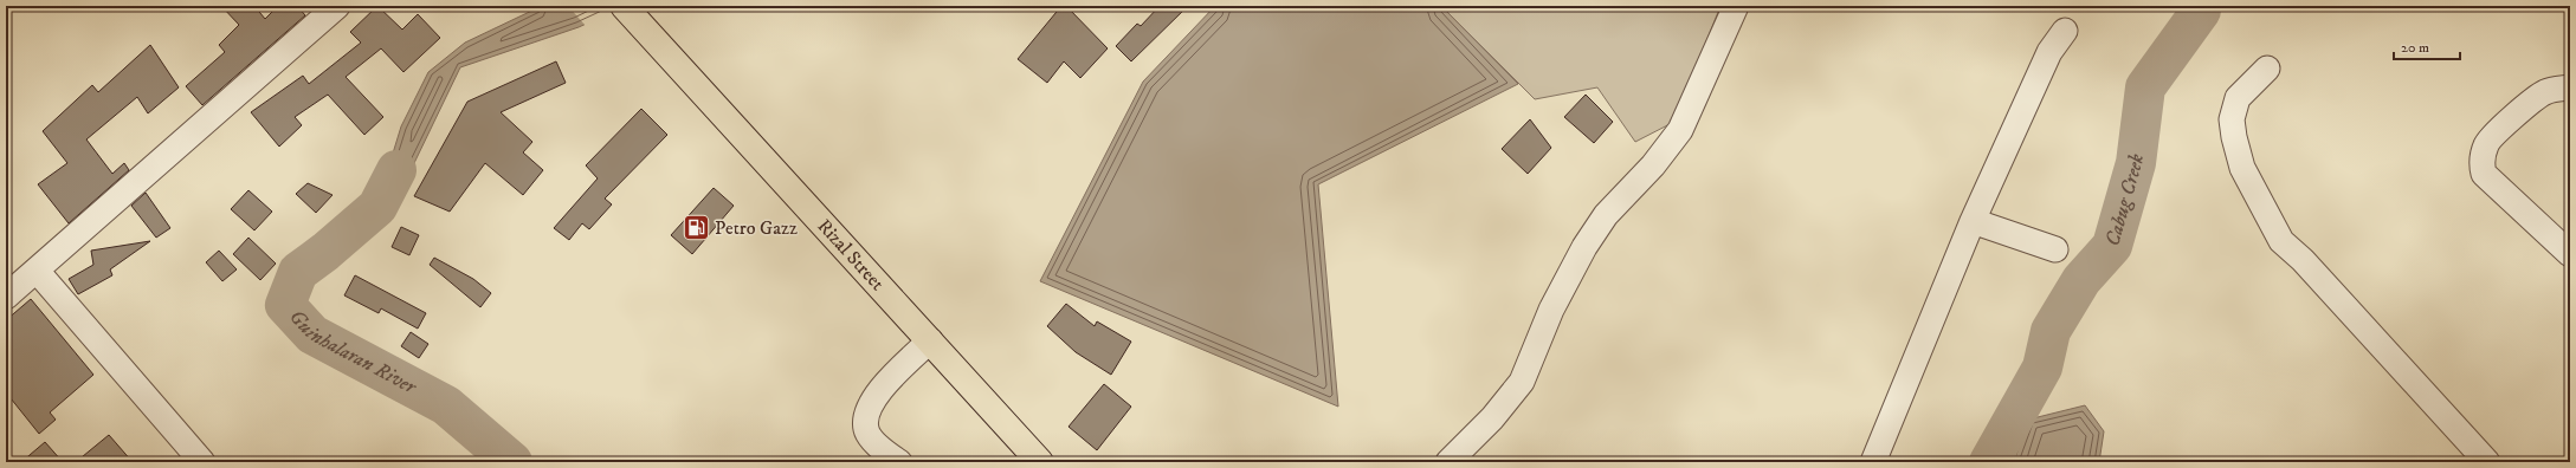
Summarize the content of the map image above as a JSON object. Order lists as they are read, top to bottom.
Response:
{
  "streets": {
    "main road": ["Rizal Street"]
  },
  "water": ["Cabug Creek", "Guinhalaran River"],
  "places": {
    "fuel station": ["Petro Gazz"]
  },
  "scale_bar": "20 m"
}
